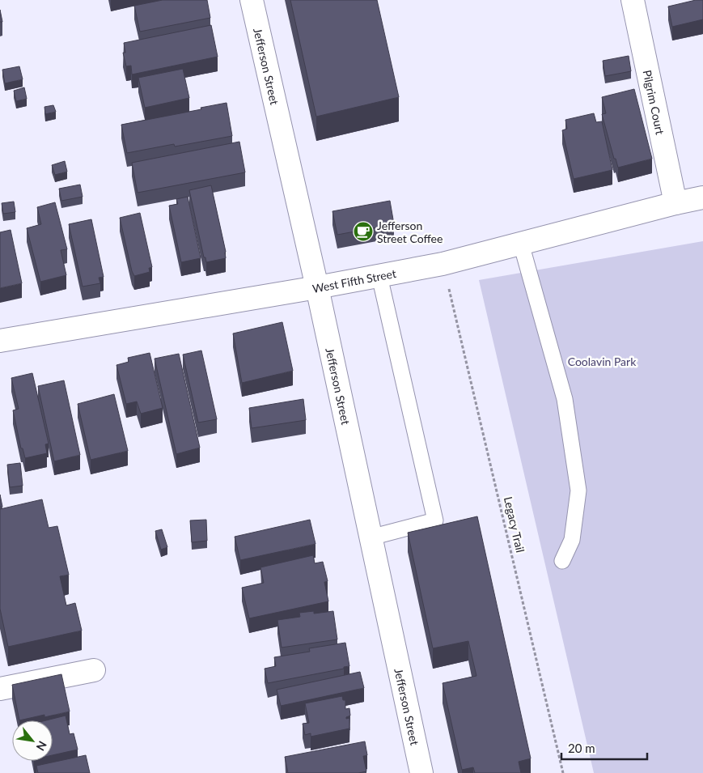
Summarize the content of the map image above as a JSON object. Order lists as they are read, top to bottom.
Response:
{
  "streets": {
    "street": ["Jefferson Street", "Pilgrim Court", "West Fifth Street"],
    "path": ["Legacy Trail"]
  },
  "crossings": [
    ["Jefferson Street", "West Fifth Street"],
    ["Pilgrim Court", "West Fifth Street"]
  ],
  "parks": ["Coolavin Park"],
  "places": {
    "cafe": ["Jefferson Street Coffee"]
  },
  "scale_bar": "20 m",
  "north": "bottom right"
}
